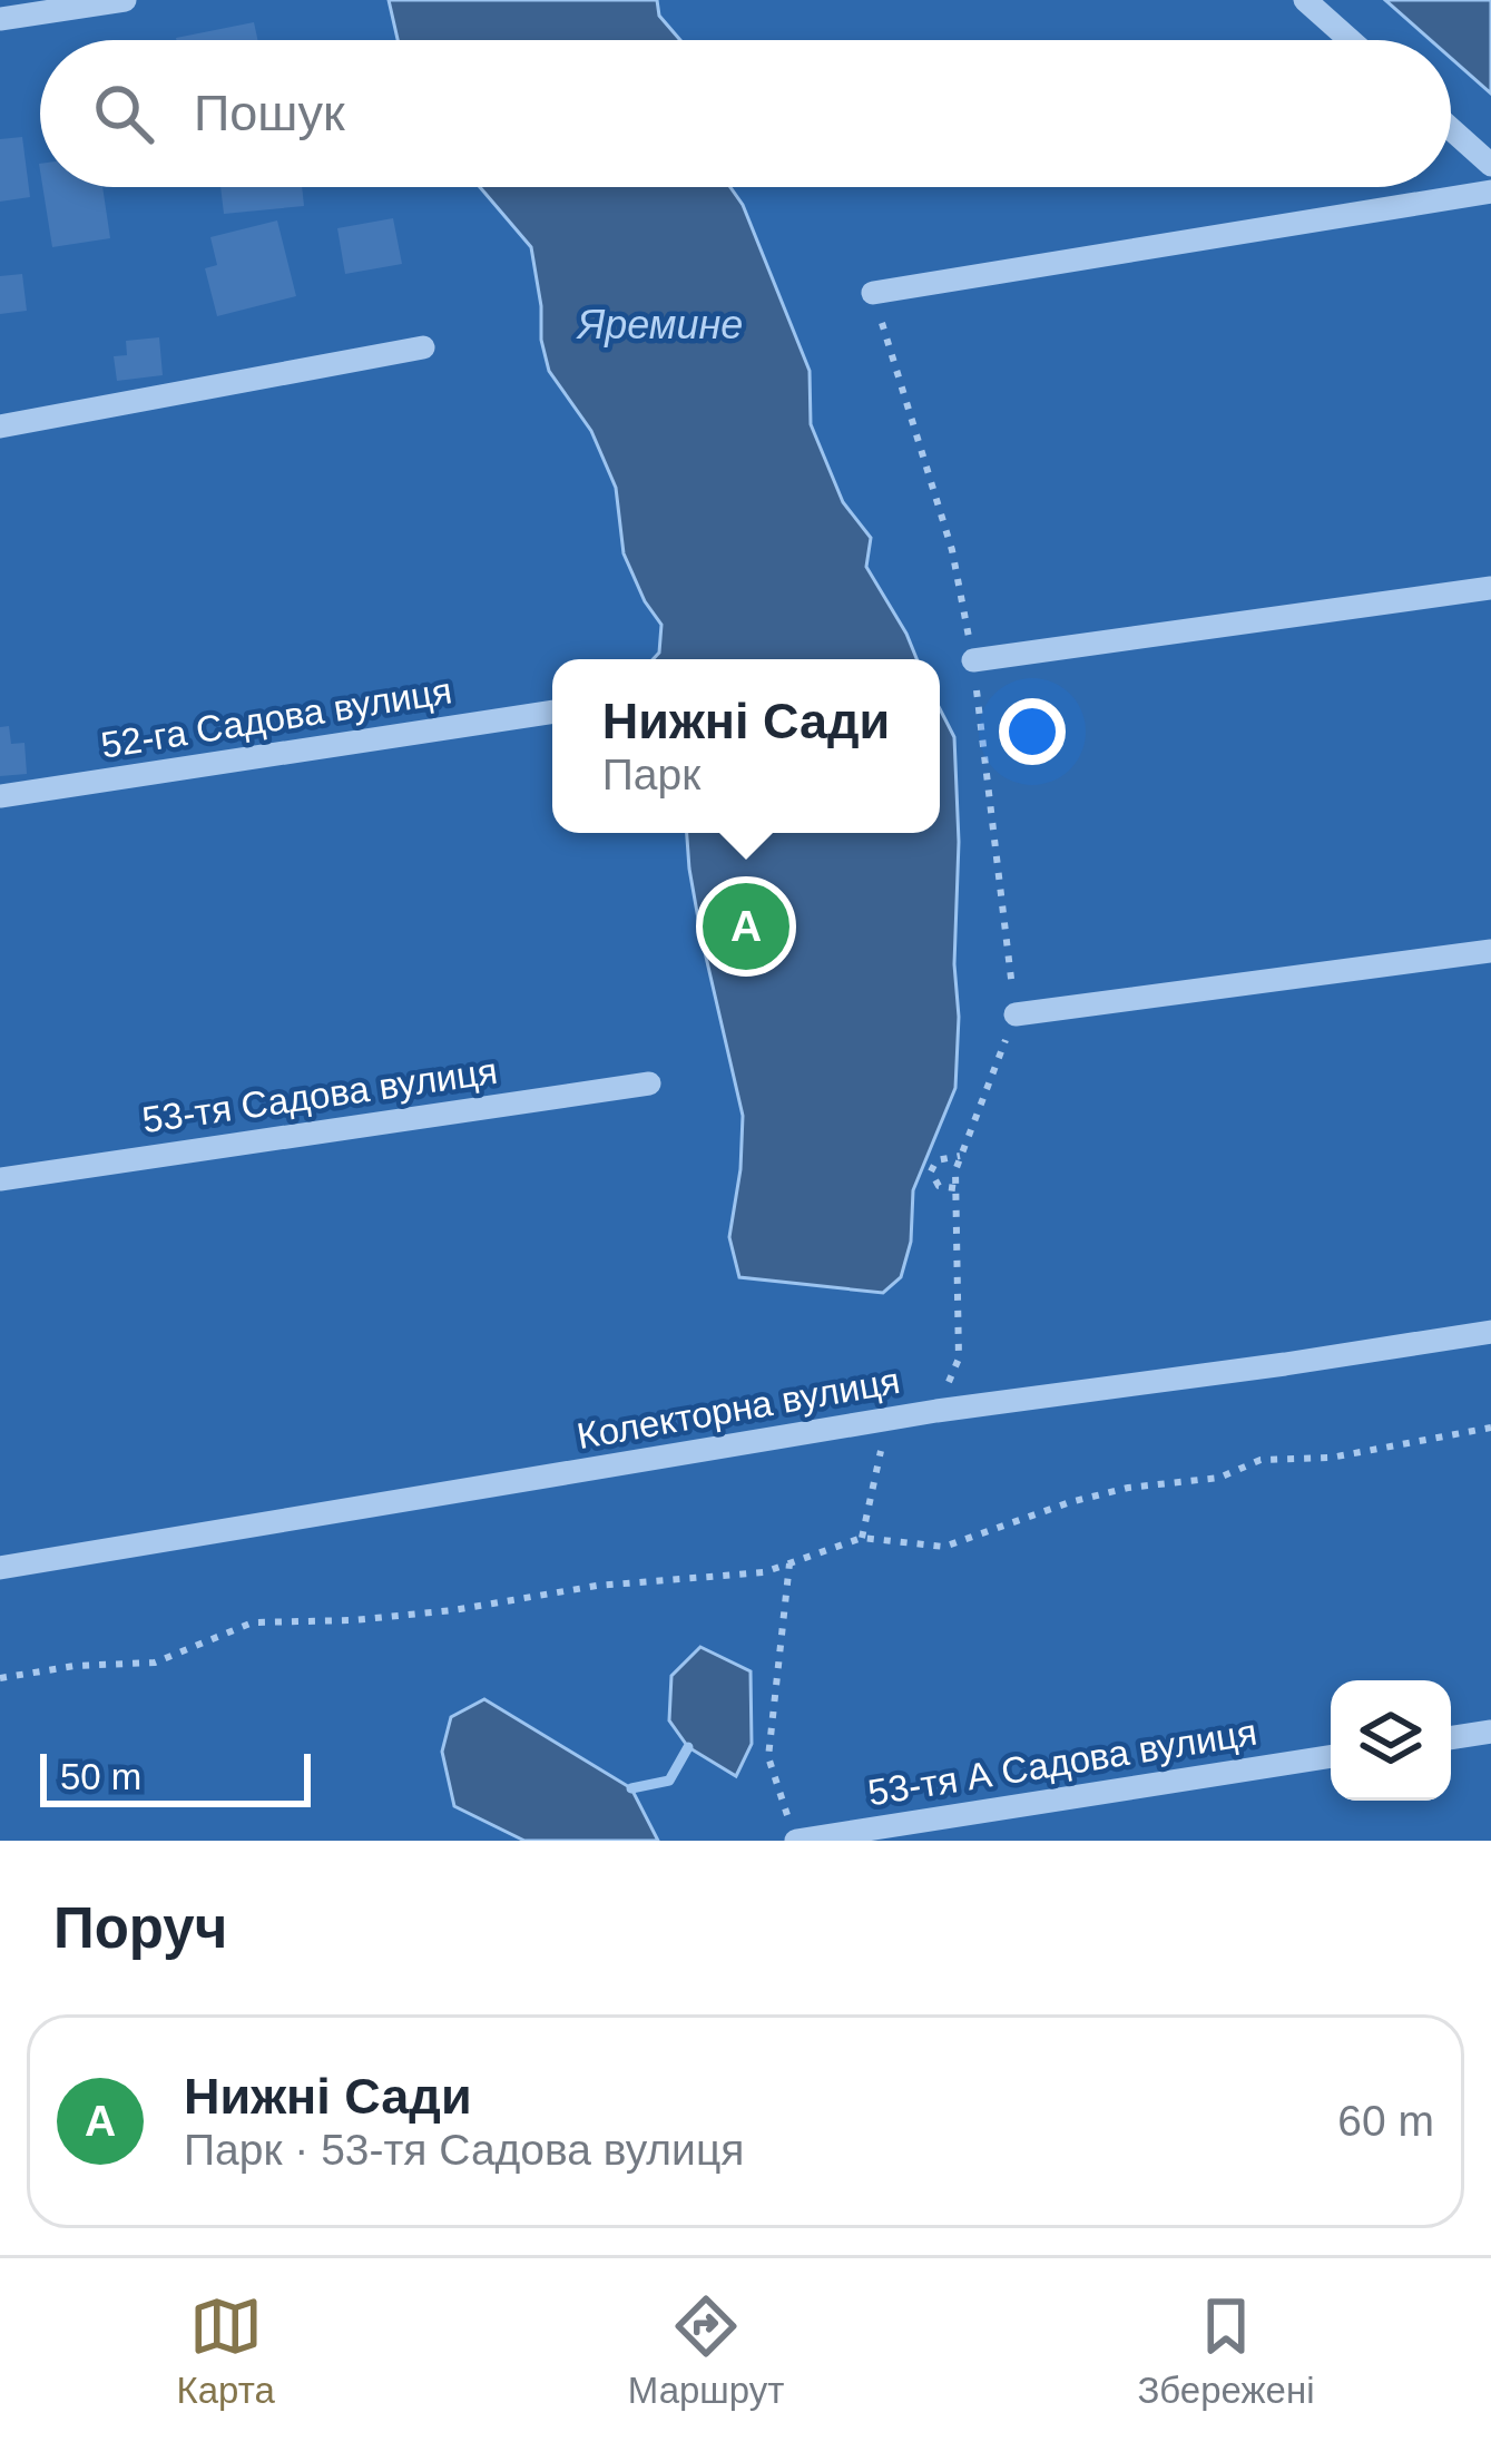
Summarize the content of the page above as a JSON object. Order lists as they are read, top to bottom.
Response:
{
  "streets": {
    "street": [
      "52-га Садова вулиця",
      "53-тя Садова вулиця",
      "Колекторна вулиця",
      "53-тя А Садова вулиця"
    ]
  },
  "water": ["Яремине"],
  "scale_bar": "50 m",
  "page": {
    "search": "Пошук",
    "popup": ["Нижні Сади", "Парк"],
    "pins": "A",
    "scale": "50 m",
    "heading": "Поруч",
    "list": [
      {
        "mark": "A",
        "name": "Нижні Сади",
        "note": "Парк · 53-тя Садова вулиця",
        "value": "60 m"
      }
    ],
    "nav": ["Карта", "Маршрут", "Збережені"]
  }
}
